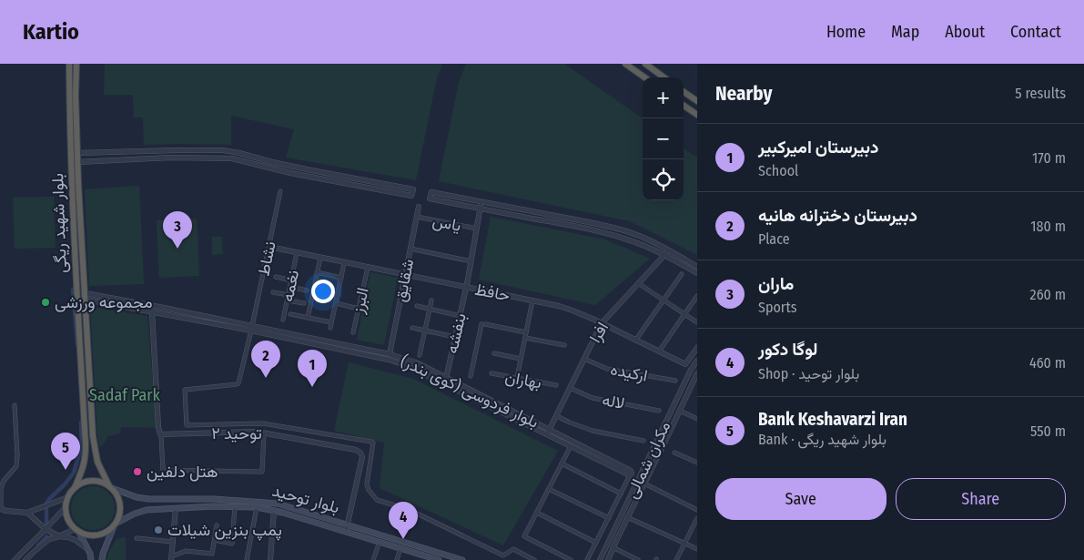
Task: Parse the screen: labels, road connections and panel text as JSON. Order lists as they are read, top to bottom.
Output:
{
  "streets": {
    "highway": ["بلوار شهید ریگی"],
    "main road": ["بلوار توحید"],
    "street": [
      "یاس",
      "نشاط",
      "شقایق",
      "نغمه",
      "حافظ",
      "البرز",
      "افرا",
      "بنفشه",
      "ارکیده",
      "بهاران",
      "بلوار فردوسی (کوی بندر)",
      "لاله",
      "توحید ۲",
      "مکران شمالی"
    ]
  },
  "crossings": [
    ["بلوار شهید ریگی", "بلوار فردوسی (کوی بندر)"],
    ["بلوار شهید ریگی", "بلوار توحید"],
    ["یاس", "شقایق"],
    ["یاس", "بنفشه"],
    ["نشاط", "حافظ"],
    ["نشاط", "بلوار فردوسی (کوی بندر)"],
    ["شقایق", "حافظ"],
    ["شقایق", "بلوار فردوسی (کوی بندر)"],
    ["نغمه", "حافظ"],
    ["حافظ", "البرز"],
    ["حافظ", "افرا"],
    ["حافظ", "بنفشه"],
    ["افرا", "ارکیده"],
    ["افرا", "بلوار فردوسی (کوی بندر)"],
    ["افرا", "لاله"],
    ["بنفشه", "بلوار فردوسی (کوی بندر)"],
    ["توحید ۲", "بلوار توحید"]
  ],
  "parks": ["Sadaf Park"],
  "places": ["مجموعه ورزشی", "هتل دلفین", "پمپ بنزین شیلات"],
  "page": {
    "header": "Kartio",
    "nav": [
      "Home",
      "Map",
      "About",
      "Contact"
    ],
    "heading": ["Nearby", "5 results"],
    "map_buttons": ["+", "−"],
    "list": [
      {
        "mark": "1",
        "name": "دبیرستان امیرکبیر",
        "note": "School",
        "value": "170 m"
      },
      {
        "mark": "2",
        "name": "دبیرستان دخترانه هانیه",
        "note": "Place",
        "value": "180 m"
      },
      {
        "mark": "3",
        "name": "ماران",
        "note": "Sports",
        "value": "260 m"
      },
      {
        "mark": "4",
        "name": "لوگا دکور",
        "note": "Shop · بلوار توحید",
        "value": "460 m"
      },
      {
        "mark": "5",
        "name": "Bank Keshavarzi Iran",
        "note": "Bank · بلوار شهید ریگی",
        "value": "550 m"
      }
    ],
    "pins": [
      "3",
      "2",
      "1",
      "5",
      "4"
    ],
    "buttons": ["Save", "Share"]
  }
}
